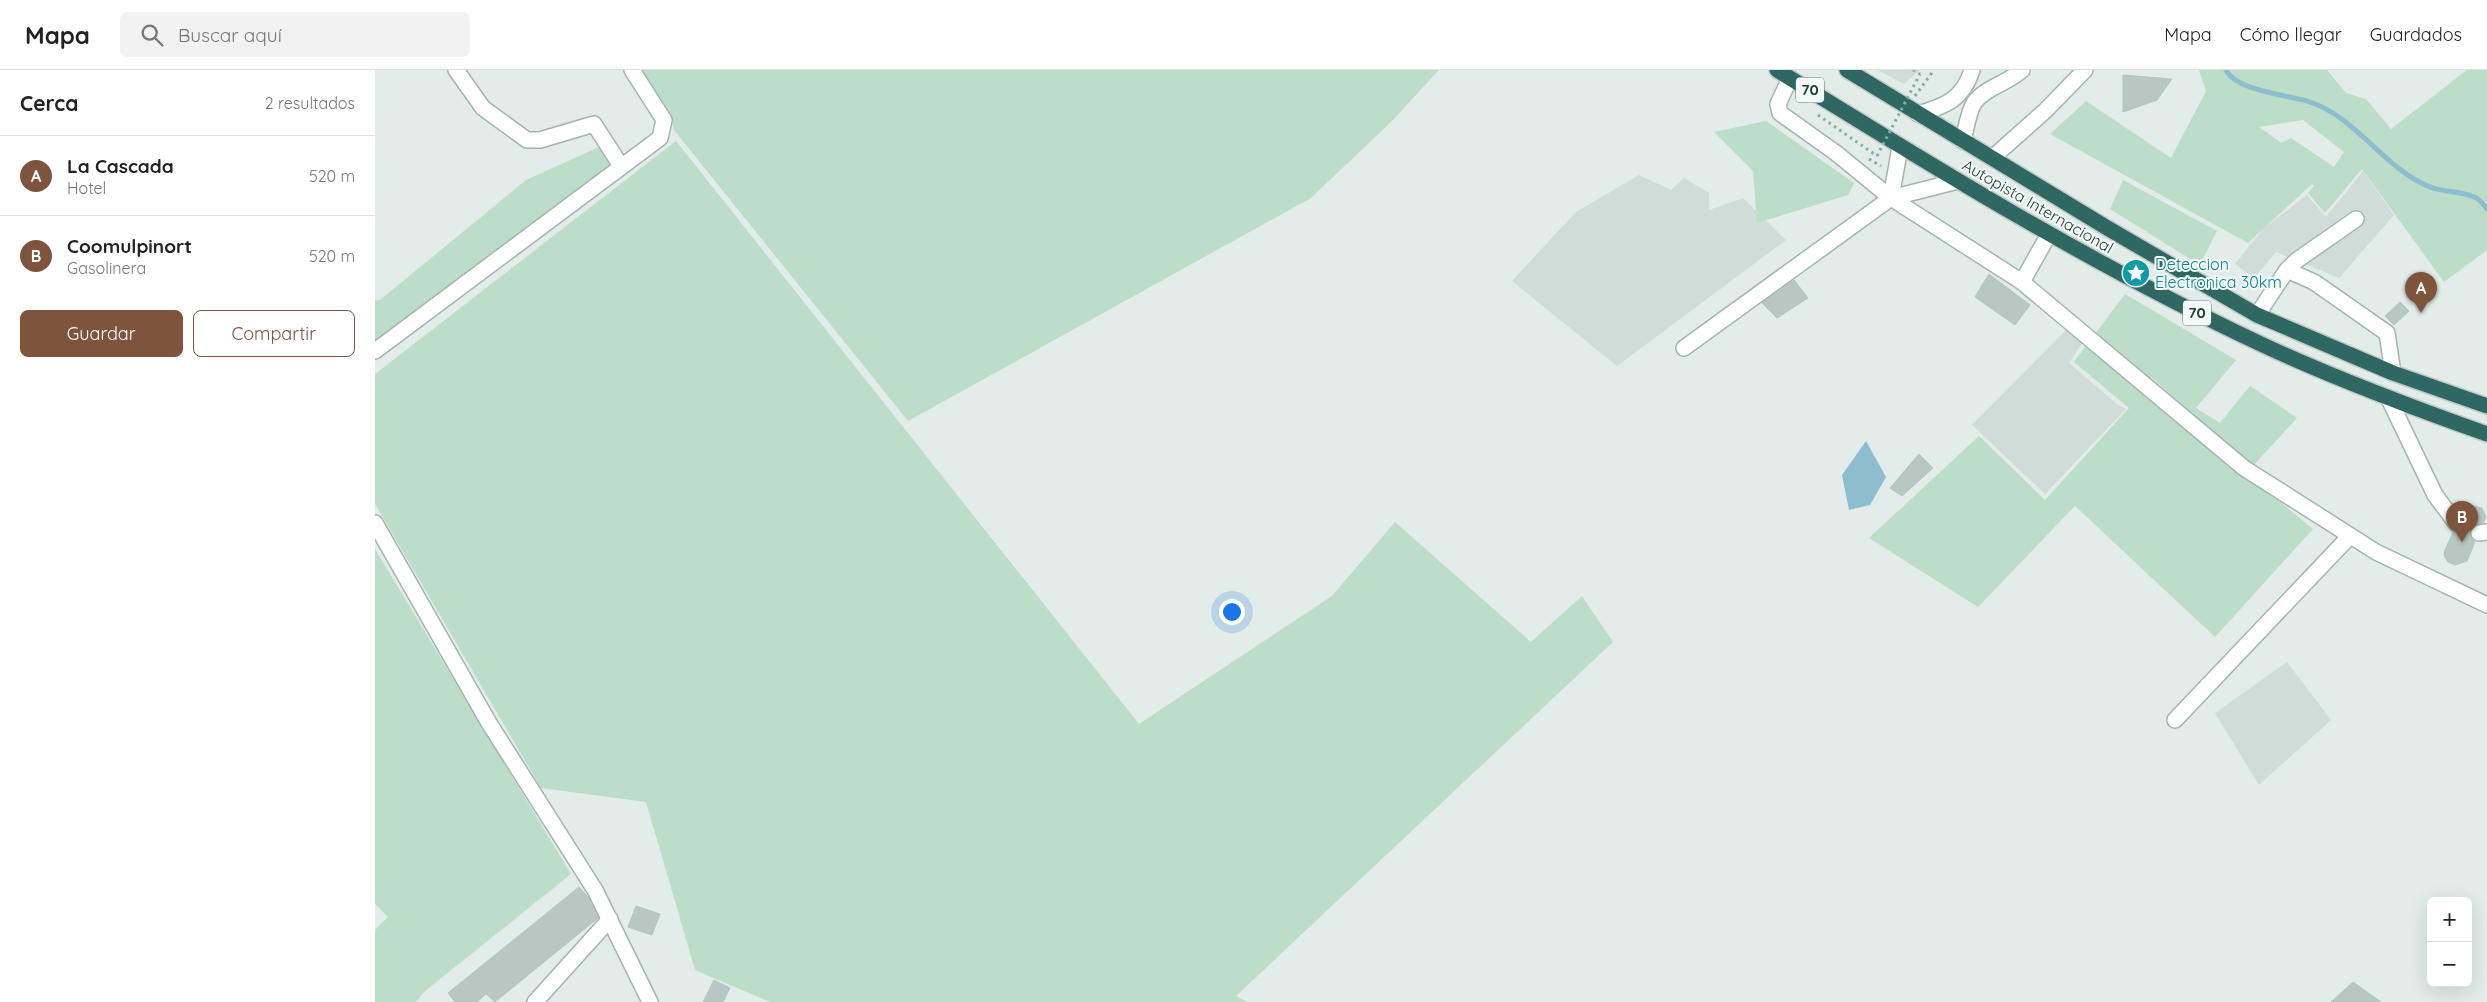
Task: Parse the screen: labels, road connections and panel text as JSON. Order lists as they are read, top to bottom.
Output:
{
  "streets": {
    "highway": ["70", "Autopista Internacional"]
  },
  "places": {
    "place": ["Deteccion Electronica 30km"]
  },
  "page": {
    "header": "Mapa",
    "search": "Buscar aquí",
    "nav": ["Mapa", "Cómo llegar", "Guardados"],
    "heading": ["Cerca", "2 resultados"],
    "list": [
      {
        "mark": "A",
        "name": "La Cascada",
        "note": "Hotel",
        "value": "520 m"
      },
      {
        "mark": "B",
        "name": "Coomulpinort",
        "note": "Gasolinera",
        "value": "520 m"
      }
    ],
    "pins": ["A", "B"],
    "buttons": ["Guardar", "Compartir"],
    "map_buttons": ["+", "−"]
  }
}
